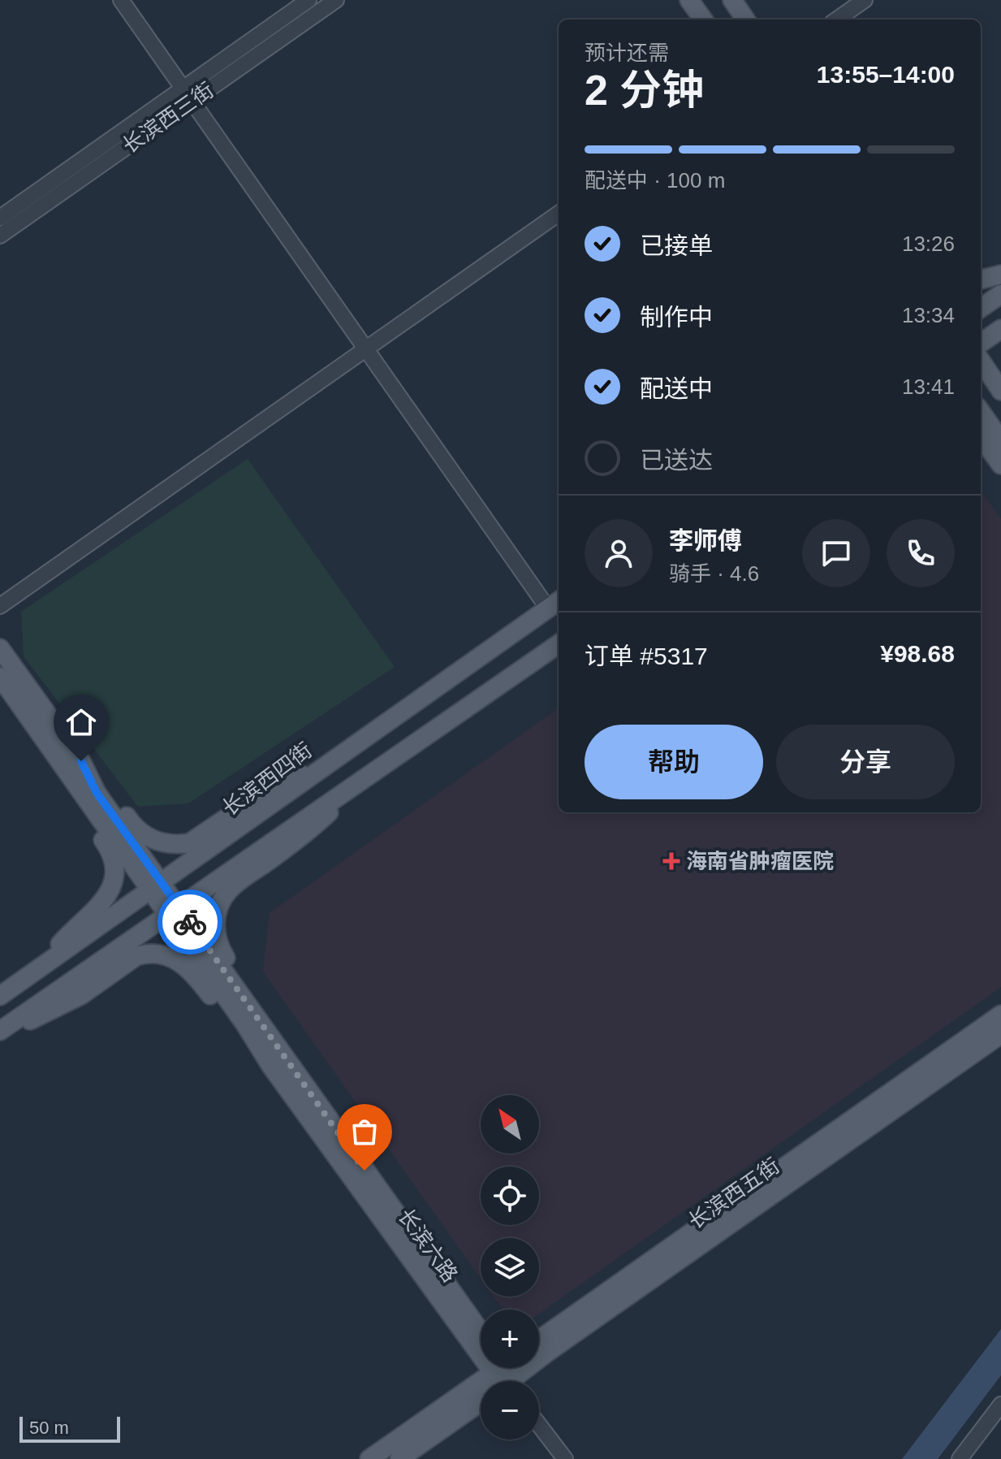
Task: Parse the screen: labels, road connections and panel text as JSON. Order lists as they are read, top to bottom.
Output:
{
  "streets": {
    "main road": ["长滨西四街", "长滨西五街", "长滨六路"],
    "street": ["长滨西三街"]
  },
  "crossings": [
    ["长滨西四街", "长滨六路"],
    ["长滨西五街", "长滨六路"]
  ],
  "places": {
    "health": ["海南省肿瘤医院"]
  },
  "scale_bar": "50 m",
  "north": "top left",
  "page": {
    "heading": ["2 分钟", "预计还需", "13:55–14:00"],
    "panel": [
      "李师傅",
      "骑手 · 4.6",
      "订单 #5317",
      "¥98.68"
    ],
    "bar": "配送中 · 100 m",
    "list": [
      ["已接单", "13:26"],
      ["制作中", "13:34"],
      ["配送中", "13:41"],
      "已送达"
    ],
    "buttons": ["帮助", "分享"],
    "map_buttons": ["+", "−"],
    "scale": "50 m"
  }
}
